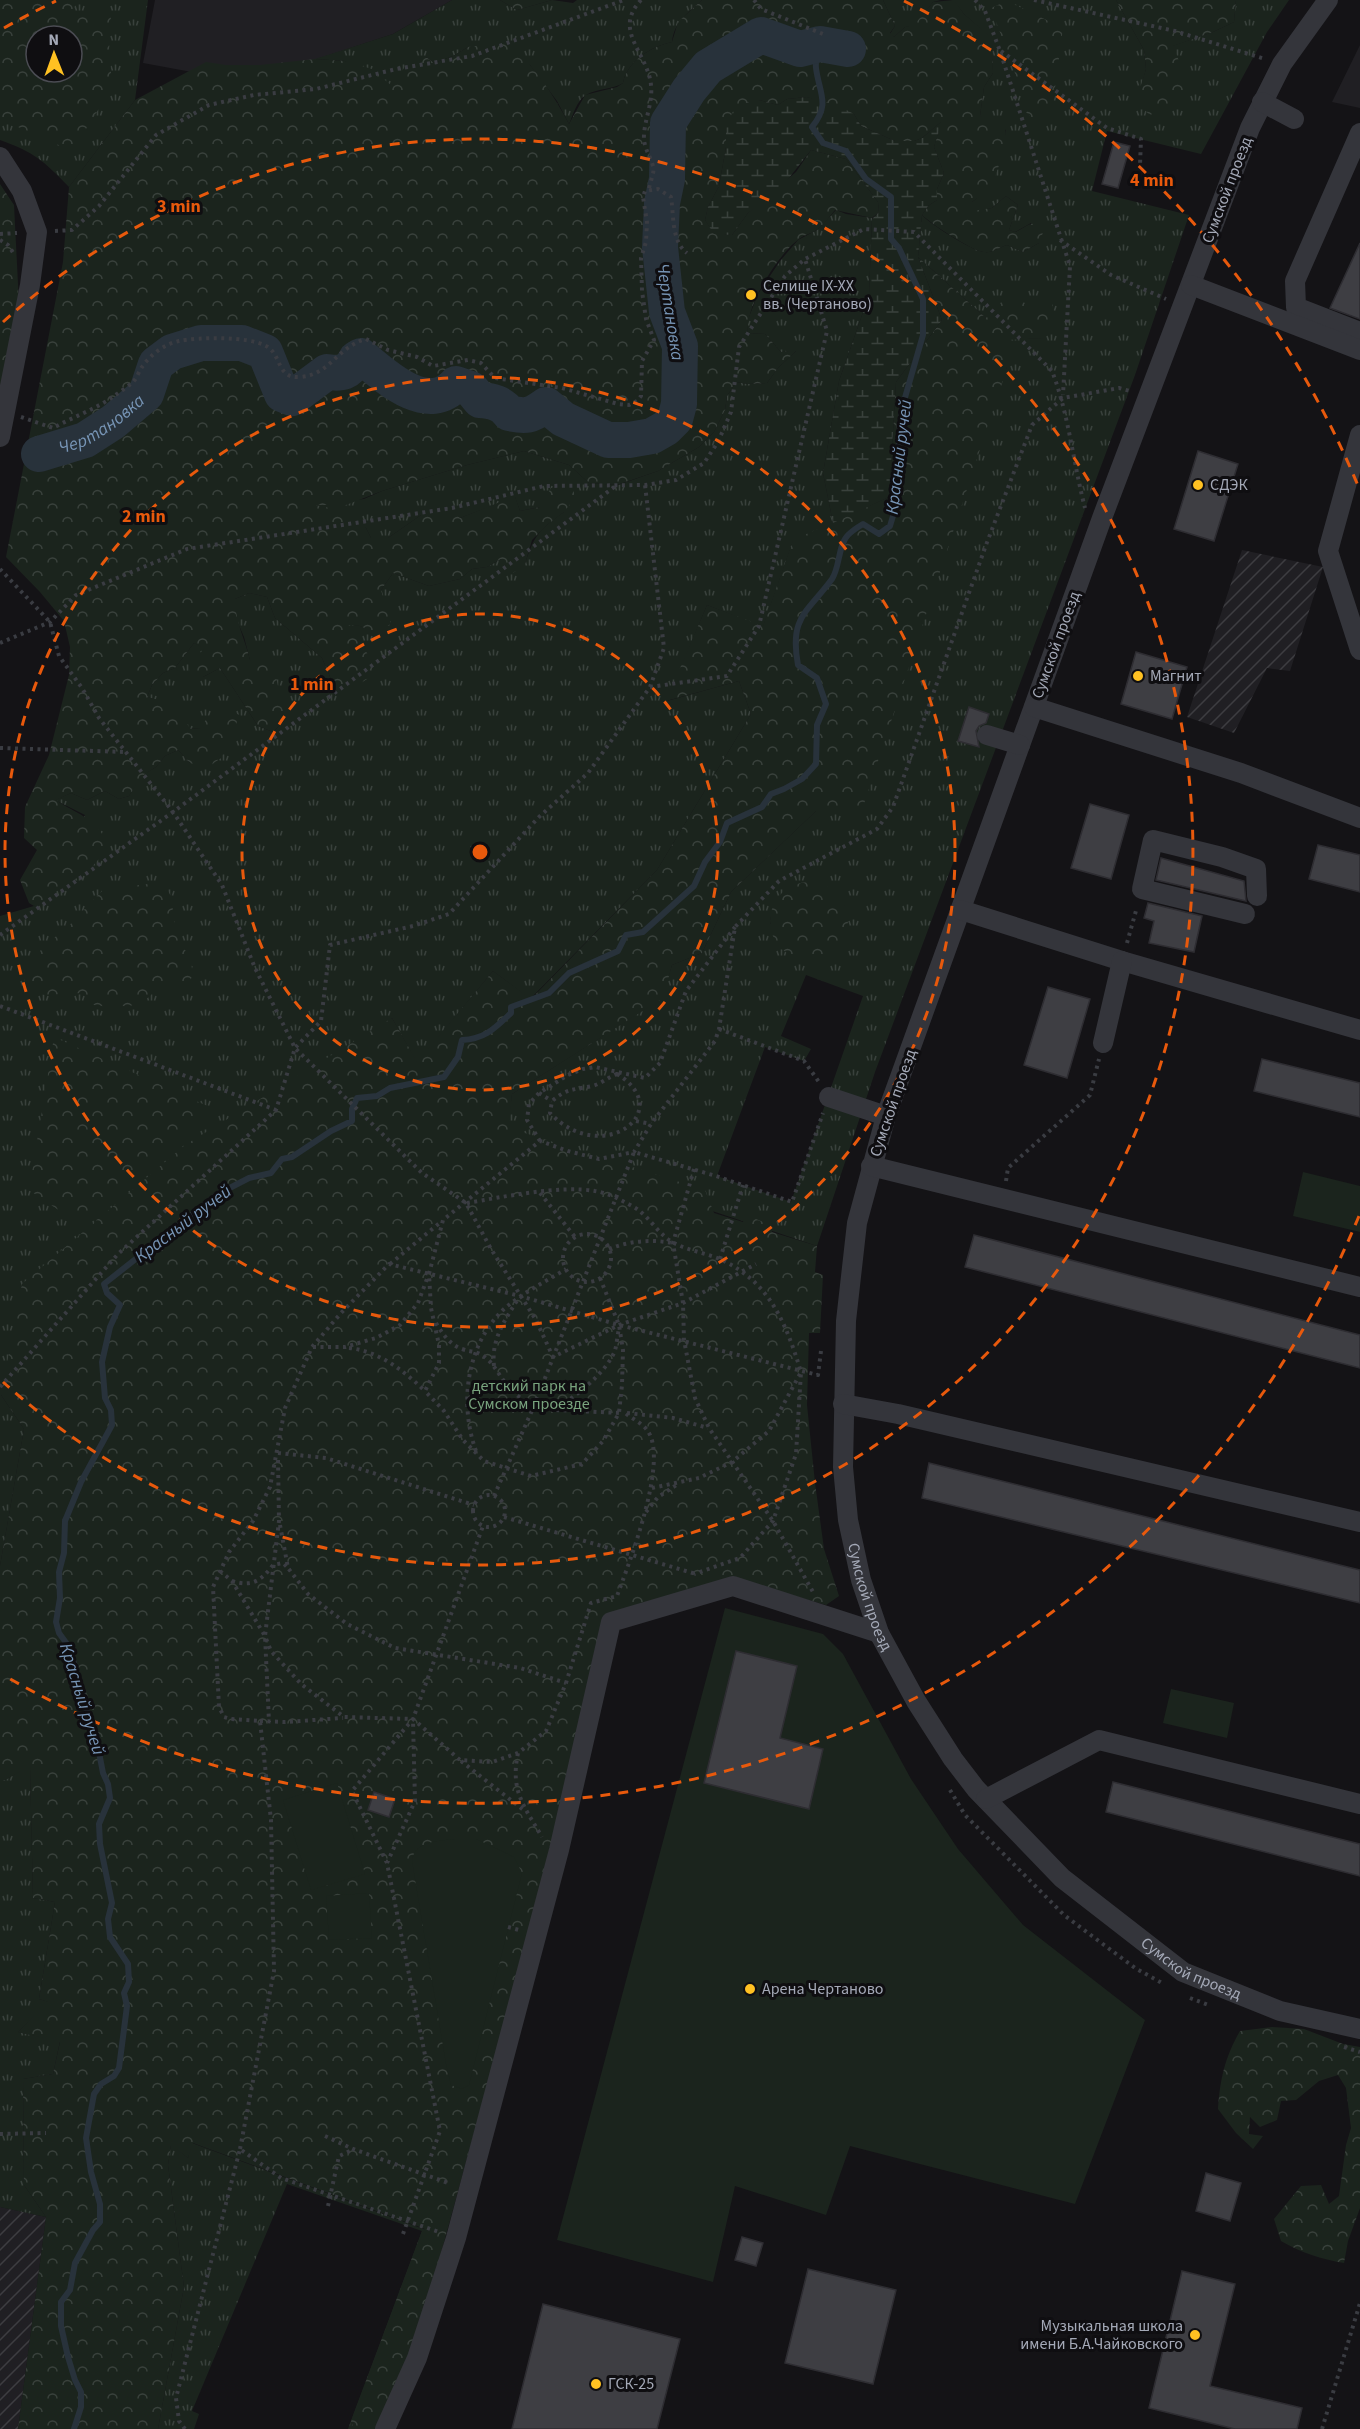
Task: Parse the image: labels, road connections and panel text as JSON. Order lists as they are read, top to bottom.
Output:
{
  "streets": {
    "street": ["Сумской проезд"]
  },
  "water": ["Чертановка", "Красный ручей"],
  "parks": ["детский парк на Сумском проезде"],
  "places": [
    "Селище IX-XX вв. (Чертаново)",
    "СДЭК",
    "Магнит",
    "Арена Чертаново",
    "Музыкальная школа имени Б.А.Чайковского",
    "ГСК-25"
  ],
  "north": "top",
  "rings": [
    "4 min",
    "3 min",
    "2 min",
    "1 min"
  ]
}
